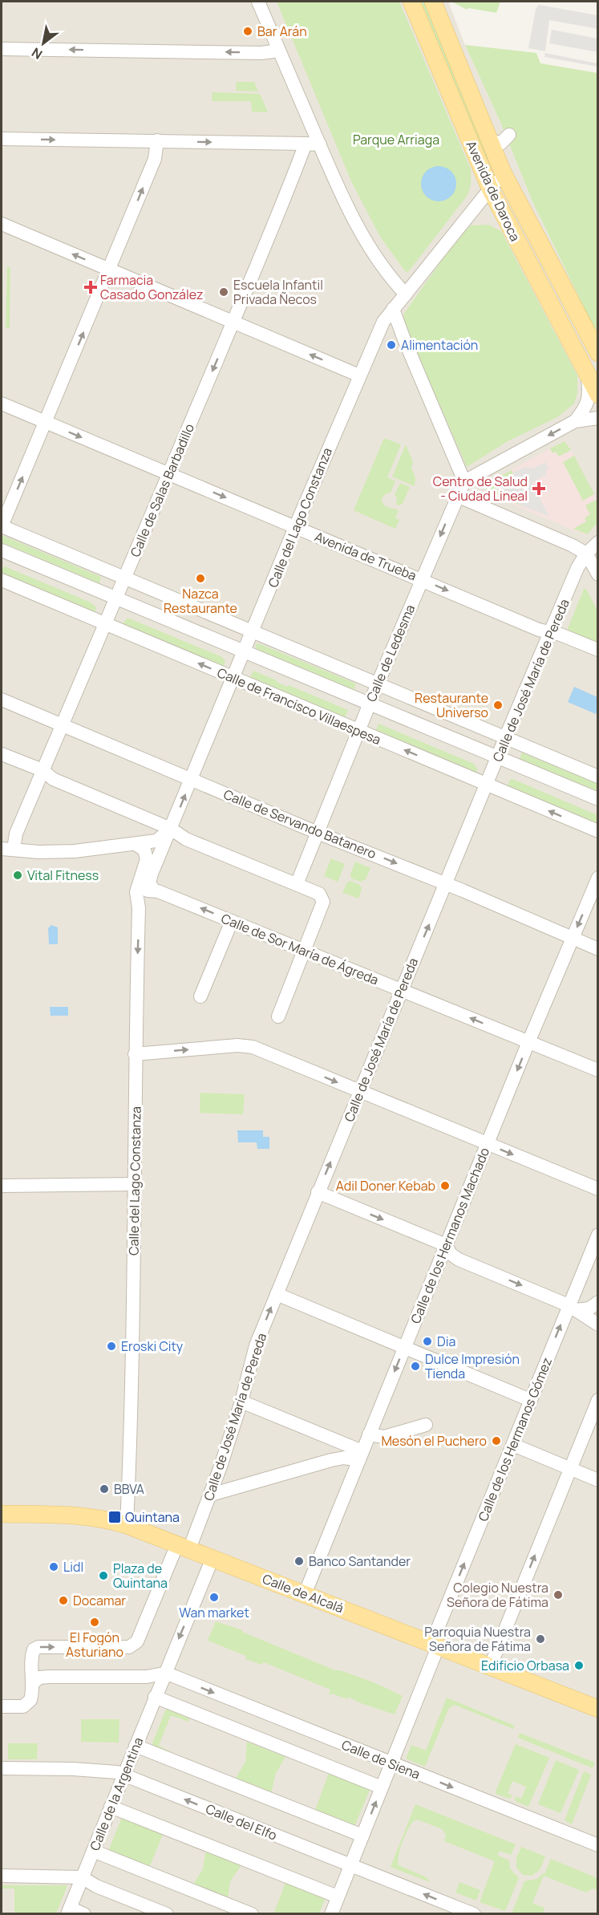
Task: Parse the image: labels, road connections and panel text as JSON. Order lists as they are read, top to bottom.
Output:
{
  "streets": {
    "main road": ["Avenida de Daroca", "Calle de Alcalá"],
    "street": [
      "Calle de Salas Barbadillo",
      "Calle del Lago Constanza",
      "Avenida de Trueba",
      "Calle de Ledesma",
      "Calle de José María de Pereda",
      "Calle de Francisco Villaespesa",
      "Calle de Servando Batanero",
      "Calle de Sor María de Ágreda",
      "Calle de los Hermanos Machado",
      "Calle de los Hermanos Gómez",
      "Calle de Siena",
      "Calle de la Argentina",
      "Calle del Elfo"
    ]
  },
  "crossings": [
    ["Avenida de Daroca", "Calle del Lago Constanza"],
    ["Calle de Salas Barbadillo", "Avenida de Trueba"],
    ["Calle de Salas Barbadillo", "Calle de Francisco Villaespesa"],
    ["Calle de Salas Barbadillo", "Calle de Servando Batanero"],
    ["Calle del Lago Constanza", "Avenida de Trueba"],
    ["Calle del Lago Constanza", "Calle de Francisco Villaespesa"],
    ["Calle del Lago Constanza", "Calle de Servando Batanero"],
    ["Calle del Lago Constanza", "Calle de Sor María de Ágreda"],
    ["Calle del Lago Constanza", "Calle de Alcalá"],
    ["Avenida de Trueba", "Calle de Ledesma"],
    ["Avenida de Trueba", "Calle de José María de Pereda"],
    ["Calle de Ledesma", "Calle de Francisco Villaespesa"],
    ["Calle de Ledesma", "Calle de Servando Batanero"],
    ["Calle de José María de Pereda", "Calle de Francisco Villaespesa"],
    ["Calle de José María de Pereda", "Calle de Servando Batanero"],
    ["Calle de José María de Pereda", "Calle de Sor María de Ágreda"],
    ["Calle de José María de Pereda", "Calle de Alcalá"],
    ["Calle de Servando Batanero", "Calle de los Hermanos Machado"],
    ["Calle de Sor María de Ágreda", "Calle de los Hermanos Machado"],
    ["Calle de los Hermanos Machado", "Calle de Alcalá"],
    ["Calle de los Hermanos Gómez", "Calle de Alcalá"],
    ["Calle de los Hermanos Gómez", "Calle de Siena"],
    ["Calle de los Hermanos Gómez", "Calle del Elfo"],
    ["Calle de Alcalá", "Calle de la Argentina"],
    ["Calle de Siena", "Calle de la Argentina"],
    ["Calle de la Argentina", "Calle del Elfo"]
  ],
  "parks": ["Parque Arriaga"],
  "places": {
    "other": [
      "Bar Arán",
      "Escuela Infantil Privada Ñecos",
      "Alimentación",
      "Nazca Restaurante",
      "Restaurante Universo",
      "Vital Fitness",
      "Adil Doner Kebab",
      "Dia",
      "Eroski City",
      "Dulce Impresión Tienda",
      "Mesón el Puchero",
      "BBVA",
      "Banco Santander",
      "Lidl",
      "Plaza de Quintana",
      "Colegio Nuestra Señora de Fátima",
      "Wan market",
      "Docamar",
      "El Fogón Asturiano",
      "Parroquia Nuestra Señora de Fátima",
      "Edificio Orbasa"
    ],
    "health": ["Farmacia Casado González", "Centro de Salud - Ciudad Lineal"],
    "transit": ["Quintana"]
  },
  "north": "bottom left"
}
